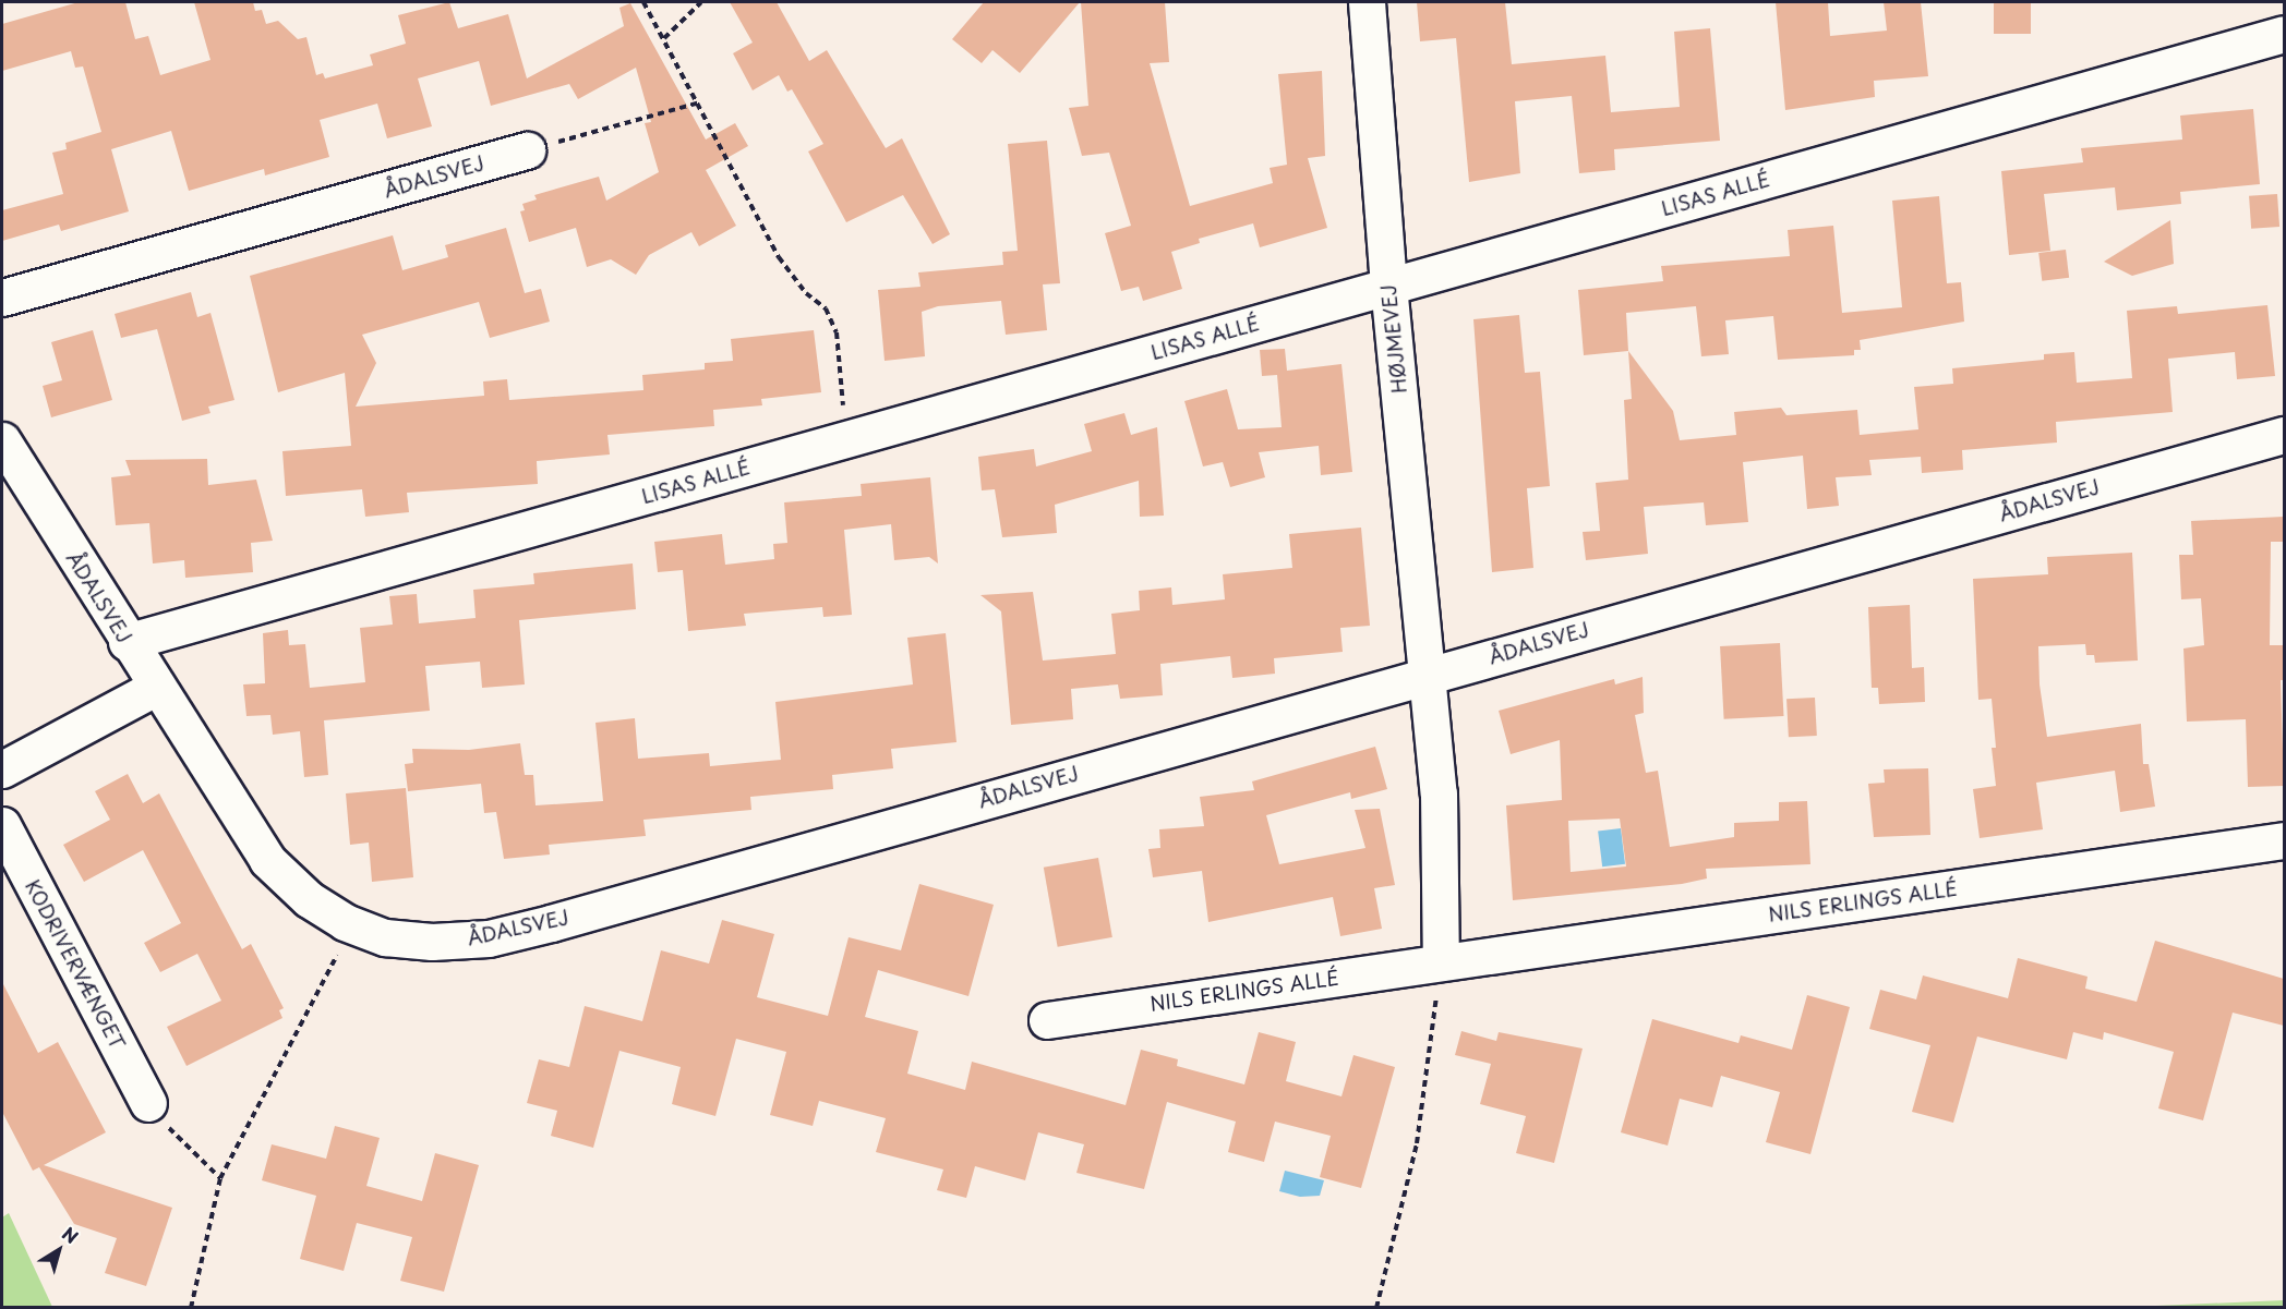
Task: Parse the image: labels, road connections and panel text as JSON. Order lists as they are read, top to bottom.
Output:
{
  "streets": {
    "street": [
      "ÅDALSVEJ",
      "LISAS ALLÉ",
      "HØJMEVEJ",
      "NILS ERLINGS ALLÉ",
      "KODRIVERVÆNGET"
    ]
  },
  "crossings": [
    ["ÅDALSVEJ", "LISAS ALLÉ"],
    ["ÅDALSVEJ", "HØJMEVEJ"],
    ["LISAS ALLÉ", "HØJMEVEJ"]
  ],
  "north": "top right"
}
